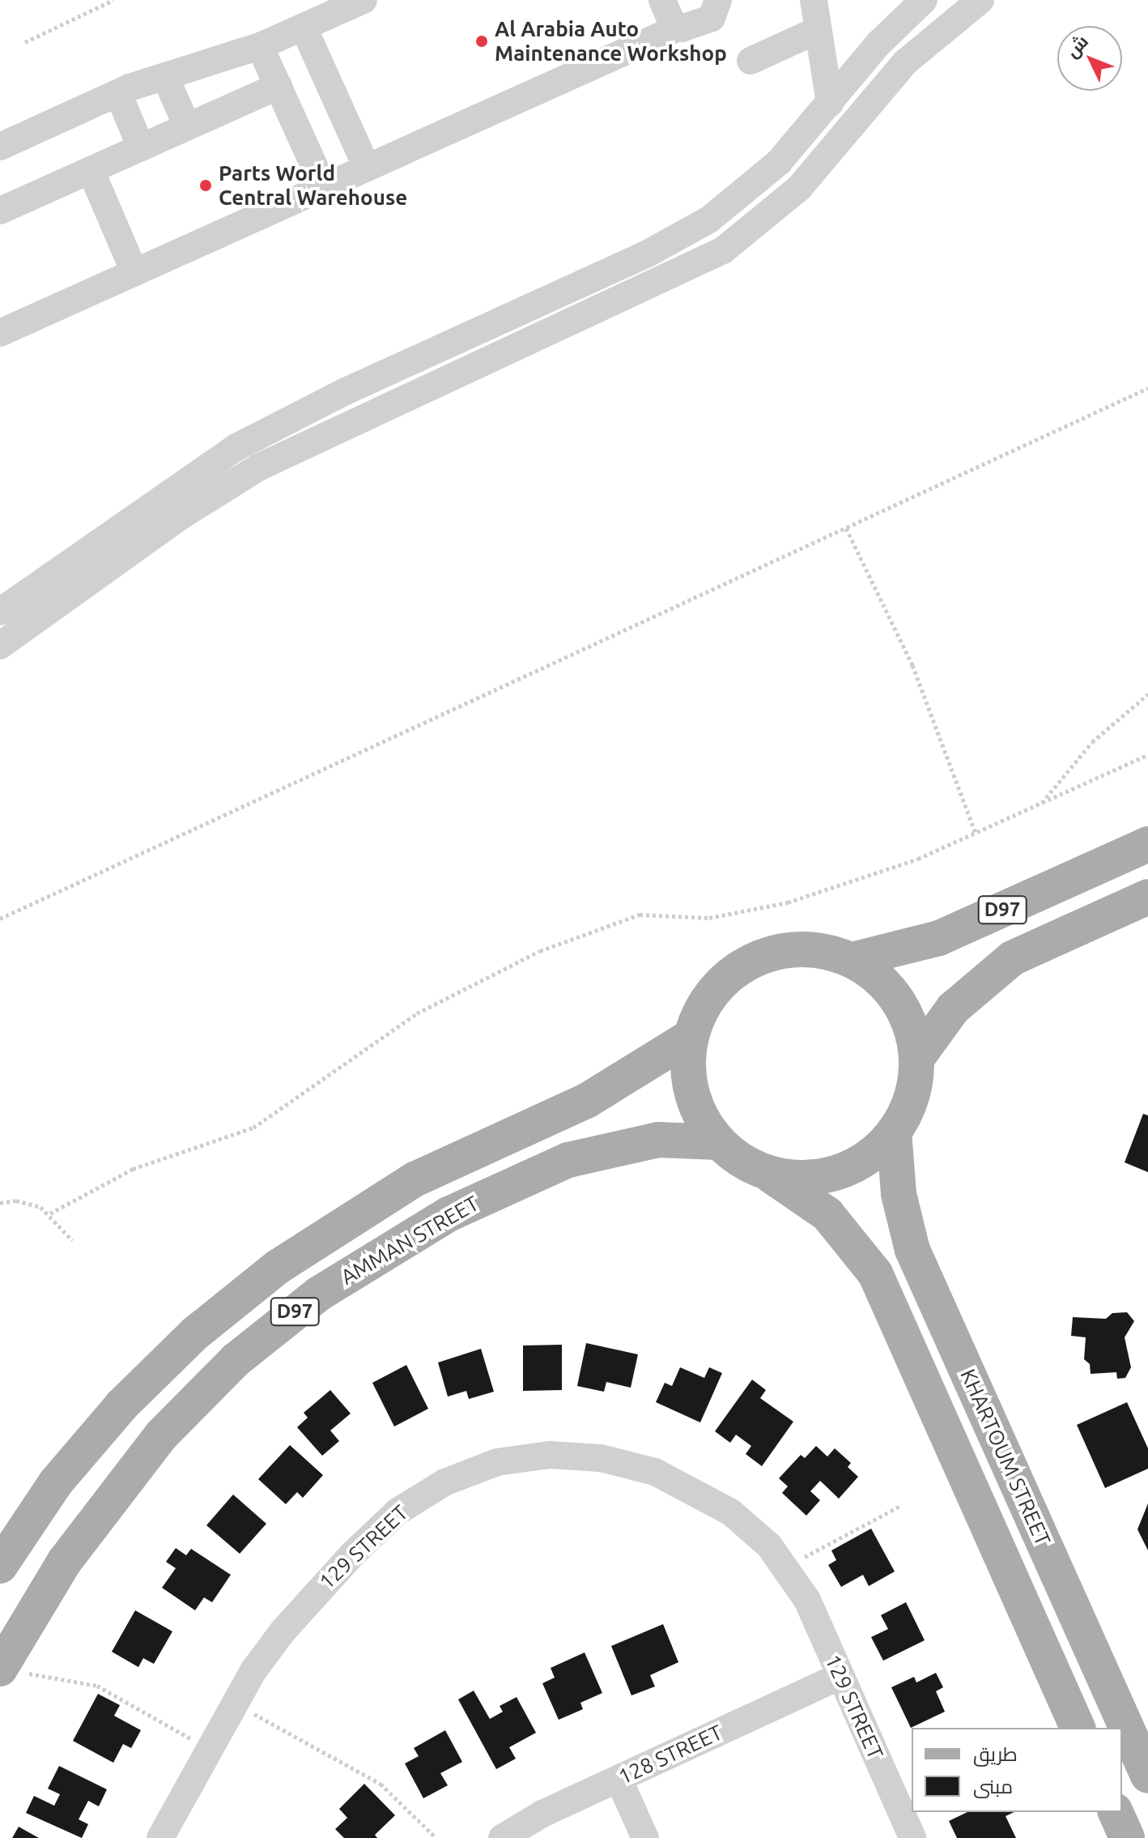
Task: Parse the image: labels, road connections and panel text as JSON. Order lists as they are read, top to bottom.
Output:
{
  "streets": {
    "main road": ["D97", "AMMAN STREET", "KHARTOUM STREET"],
    "street": ["129 STREET", "128 STREET"]
  },
  "crossings": [
    ["D97", "AMMAN STREET"],
    ["D97", "KHARTOUM STREET"],
    ["AMMAN STREET", "KHARTOUM STREET"],
    ["129 STREET", "128 STREET"]
  ],
  "places": ["Al Arabia Auto Maintenance Workshop", "Parts World Central Warehouse"],
  "legend": ["طريق", "مبنى"],
  "north": "top left"
}
